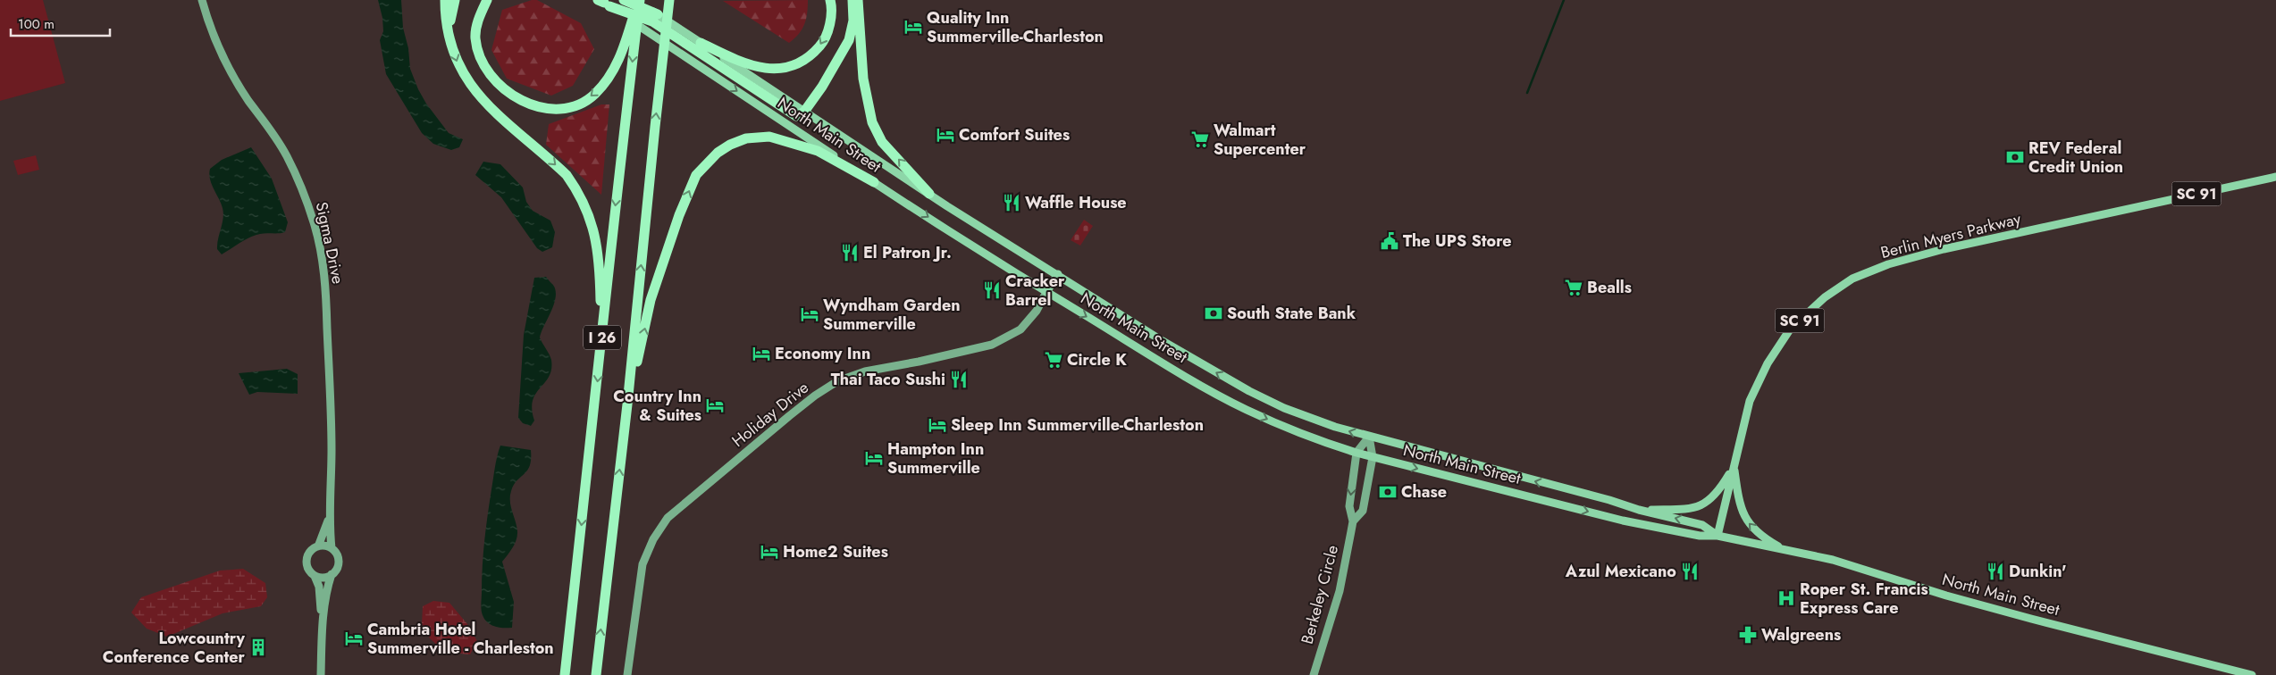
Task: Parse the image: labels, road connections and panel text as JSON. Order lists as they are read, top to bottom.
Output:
{
  "streets": {
    "highway": ["I 26"],
    "main road": ["North Main Street", "SC 91", "Berlin Myers Parkway"],
    "street": ["Sigma Drive", "Holiday Drive", "Berkeley Circle"]
  },
  "crossings": [
    ["North Main Street", "Berlin Myers Parkway"],
    ["North Main Street", "Holiday Drive"],
    ["North Main Street", "Berkeley Circle"]
  ],
  "places": {
    "hotel": [
      "Quality Inn Summerville-Charleston",
      "Comfort Suites",
      "Wyndham Garden Summerville",
      "Economy Inn",
      "Country Inn & Suites",
      "Sleep Inn Summerville-Charleston",
      "Hampton Inn Summerville",
      "Home2 Suites",
      "Cambria Hotel Summerville - Charleston"
    ],
    "supermarket": ["Walmart Supercenter", "Bealls", "Circle K"],
    "bank": ["REV Federal Credit Union", "South State Bank", "Chase"],
    "restaurant": [
      "Waffle House",
      "El Patron Jr.",
      "Cracker Barrel",
      "Thai Taco Sushi",
      "Azul Mexicano",
      "Dunkin'"
    ],
    "public building": ["The UPS Store"],
    "hospital": ["Roper St. Francis Express Care"],
    "pharmacy": ["Walgreens"],
    "building": ["Lowcountry Conference Center"]
  },
  "scale_bar": "100 m"
}
